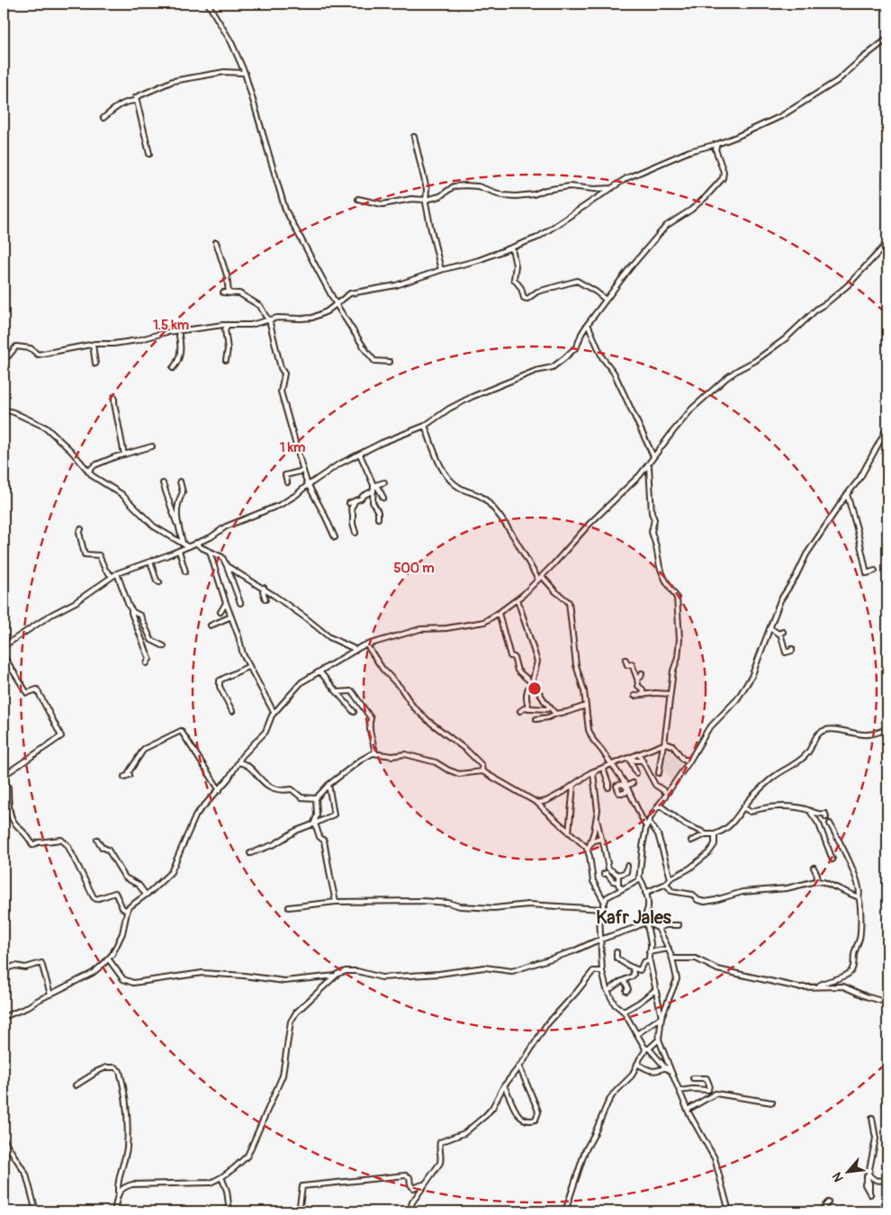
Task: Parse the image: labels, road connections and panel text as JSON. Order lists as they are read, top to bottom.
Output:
{
  "districts": ["Kafr Jales"],
  "north": "bottom left",
  "rings": ["1.5 km", "1 km", "500 m"]
}
